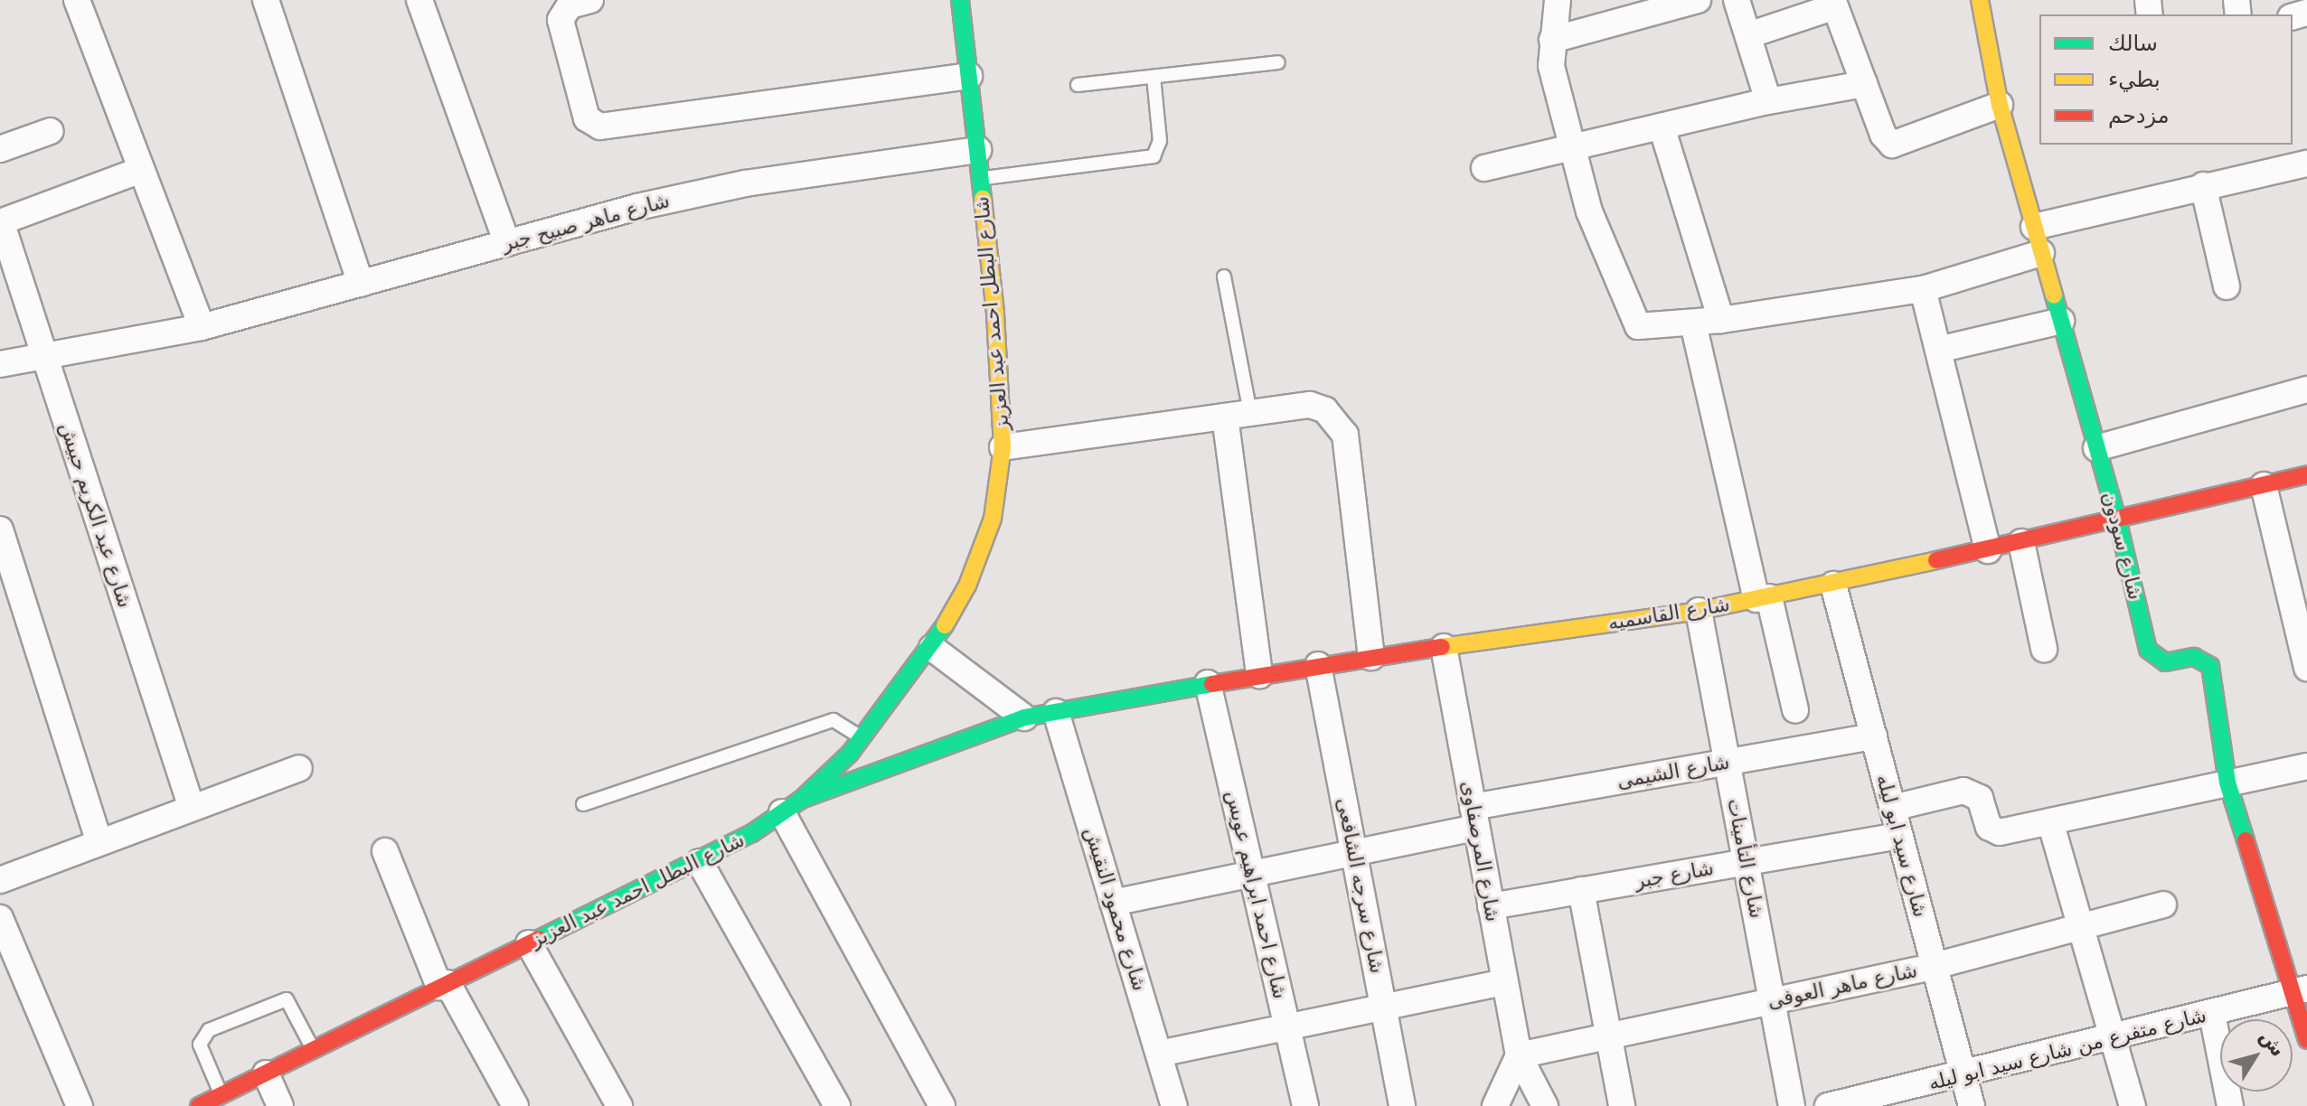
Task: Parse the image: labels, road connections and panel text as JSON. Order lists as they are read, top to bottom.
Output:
{
  "streets": {
    "street": [
      "شارع ماهر صبيح جبر",
      "شارع البطل احمد عبد العزيز",
      "شارع عبد الكريم حبيش",
      "شارع سودون",
      "شارع القاسميه",
      "شارع الشيمى",
      "شارع سيد ابو ليله",
      "شارع المرصفاوى",
      "شارع التأمينات",
      "شارع جبر",
      "شارع سرجه الشافعى",
      "شارع احمد ابراهيم عويس",
      "شارع محمود النقيش",
      "شارع ماهر العوفى",
      "شارع متفرع من شارع سيد ابو ليله"
    ]
  },
  "crossings": [
    ["شارع ماهر صبيح جبر", "شارع البطل احمد عبد العزيز"],
    ["شارع ماهر صبيح جبر", "شارع عبد الكريم حبيش"],
    ["شارع البطل احمد عبد العزيز", "شارع القاسميه"],
    ["شارع سودون", "شارع القاسميه"],
    ["شارع سودون", "شارع متفرع من شارع سيد ابو ليله"],
    ["شارع القاسميه", "شارع سيد ابو ليله"],
    ["شارع القاسميه", "شارع المرصفاوى"],
    ["شارع القاسميه", "شارع التأمينات"],
    ["شارع القاسميه", "شارع سرجه الشافعى"],
    ["شارع القاسميه", "شارع احمد ابراهيم عويس"],
    ["شارع القاسميه", "شارع محمود النقيش"],
    ["شارع الشيمى", "شارع سيد ابو ليله"],
    ["شارع الشيمى", "شارع المرصفاوى"],
    ["شارع الشيمى", "شارع التأمينات"],
    ["شارع الشيمى", "شارع سرجه الشافعى"],
    ["شارع الشيمى", "شارع احمد ابراهيم عويس"],
    ["شارع الشيمى", "شارع محمود النقيش"],
    ["شارع سيد ابو ليله", "شارع جبر"],
    ["شارع سيد ابو ليله", "شارع ماهر العوفى"],
    ["شارع سيد ابو ليله", "شارع متفرع من شارع سيد ابو ليله"],
    ["شارع المرصفاوى", "شارع جبر"],
    ["شارع المرصفاوى", "شارع ماهر العوفى"],
    ["شارع التأمينات", "شارع جبر"],
    ["شارع التأمينات", "شارع ماهر العوفى"]
  ],
  "legend": ["سالك", "بطيء", "مزدحم"],
  "north": "top right"
}
